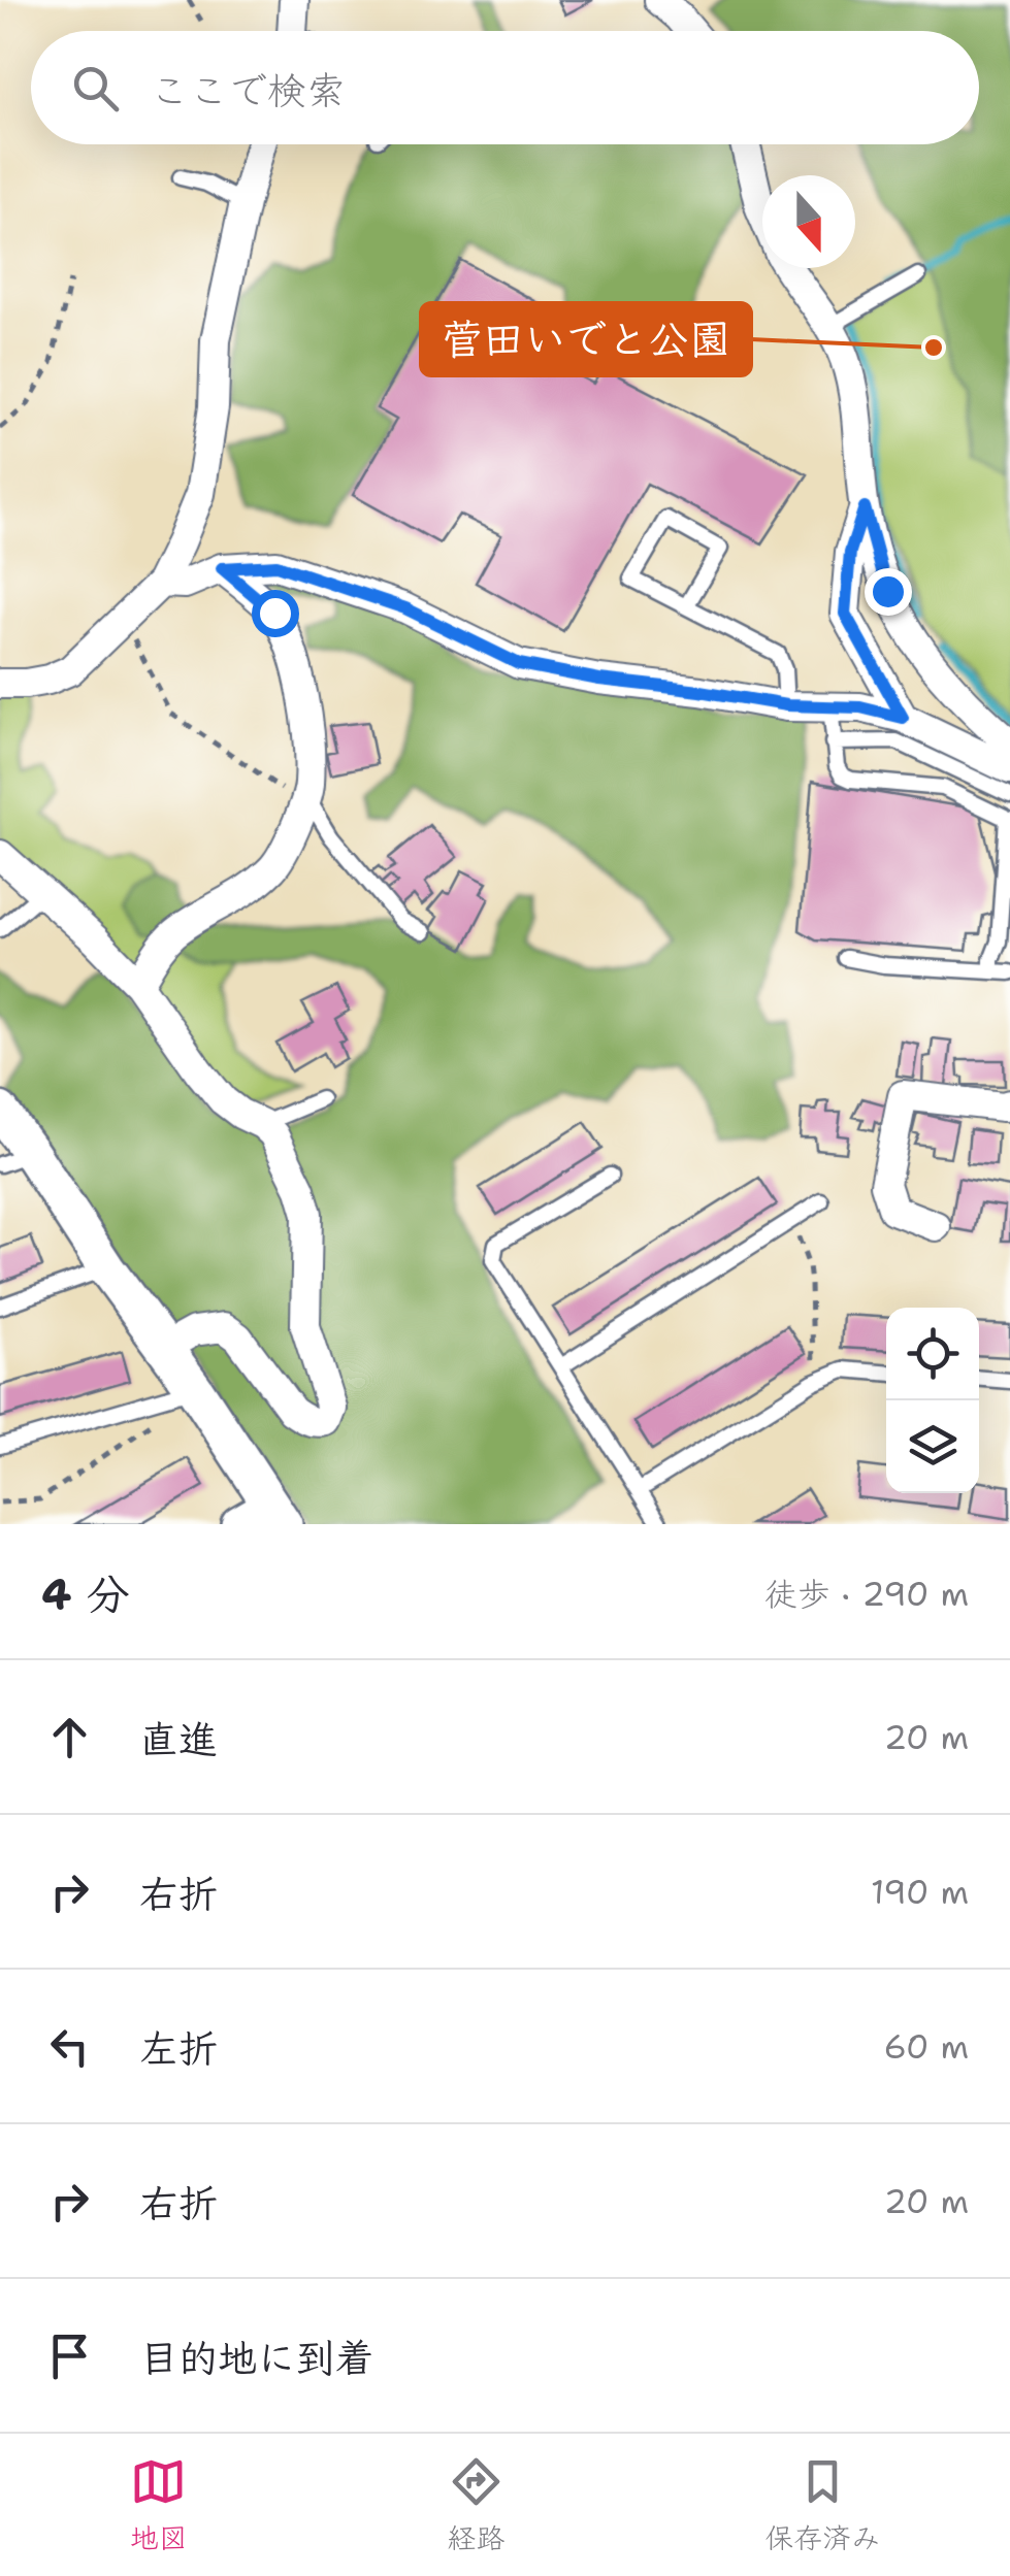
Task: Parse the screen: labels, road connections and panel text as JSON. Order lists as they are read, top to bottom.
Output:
{
  "places": ["菅田いでと公園"],
  "north": "bottom",
  "page": {
    "search": "ここで検索",
    "heading": ["4 分", "徒歩 · 290 m"],
    "list": [
      ["直進", "20 m"],
      ["右折", "190 m"],
      ["左折", "60 m"],
      ["右折", "20 m"],
      "目的地に到着"
    ],
    "nav": ["地図", "経路", "保存済み"]
  }
}
